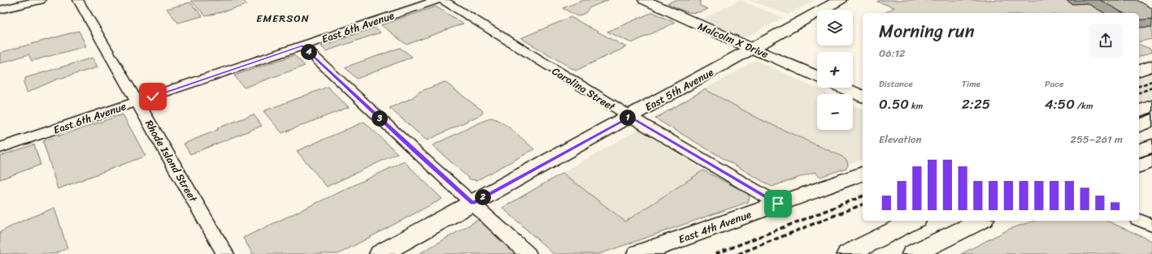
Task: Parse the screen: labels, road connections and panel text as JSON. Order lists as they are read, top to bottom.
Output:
{
  "streets": {
    "main road": ["Malcolm X Drive", "East 5th Avenue", "East 4th Avenue"],
    "street": ["East 6th Avenue", "Carolina Street", "Rhode Island Street"]
  },
  "crossings": [
    ["East 6th Avenue", "Rhode Island Street"],
    ["Malcolm X Drive", "East 5th Avenue"],
    ["Carolina Street", "East 5th Avenue"],
    ["Carolina Street", "East 4th Avenue"]
  ],
  "districts": ["EMERSON"],
  "page": {
    "map_buttons": ["+", "−"],
    "heading": ["Morning run", "06:12"],
    "pins": [
      "4",
      "1",
      "3",
      "2"
    ],
    "stats": [
      ["Distance", "0.50 km"],
      ["Time", "2:25"],
      ["Pace", "4:50 /km"]
    ],
    "chart": ["Elevation", "255–261 m"]
  }
}
